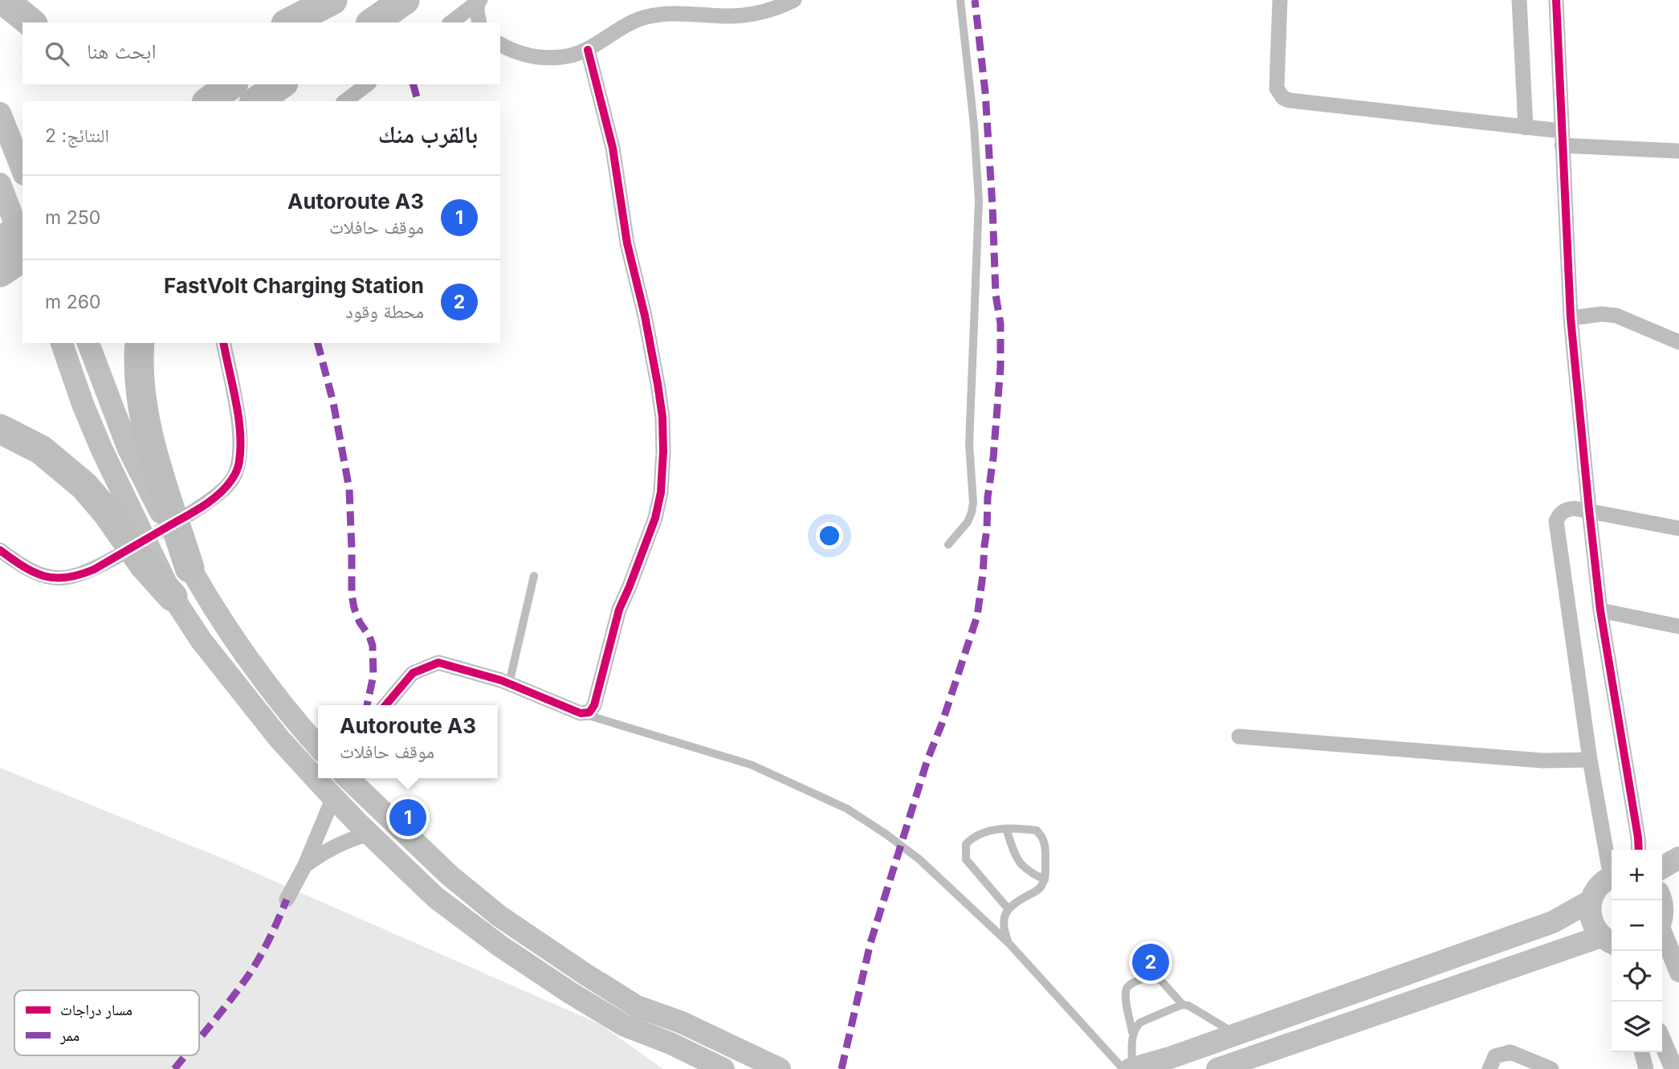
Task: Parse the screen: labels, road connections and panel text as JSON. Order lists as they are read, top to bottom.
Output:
{
  "legend": ["مسار دراجات", "ممر"],
  "page": {
    "search": "ابحث هنا",
    "heading": ["بالقرب منك", "النتائج: 2"],
    "list": [
      {
        "mark": "1",
        "name": "Autoroute A3",
        "note": "موقف حافلات",
        "value": "250 m"
      },
      {
        "mark": "2",
        "name": "FastVolt Charging Station",
        "note": "محطة وقود",
        "value": "260 m"
      }
    ],
    "popup": ["Autoroute A3", "موقف حافلات"],
    "pins": ["1", "2"],
    "map_buttons": ["+", "−"]
  }
}
